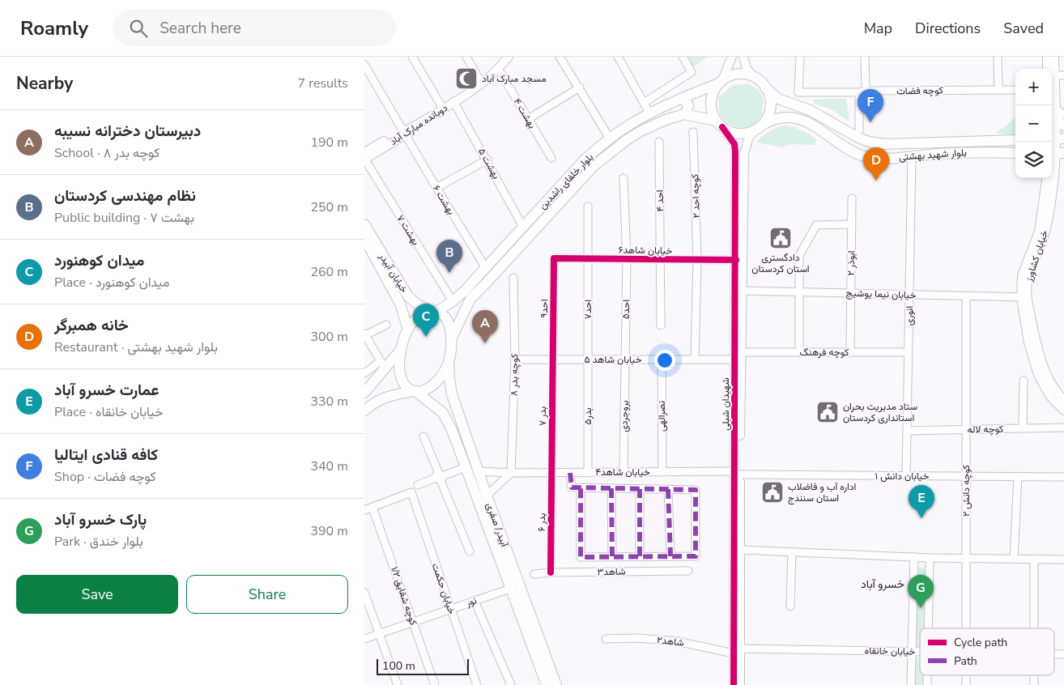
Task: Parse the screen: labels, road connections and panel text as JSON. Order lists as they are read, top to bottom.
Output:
{
  "streets": {
    "main road": [
      "بلوار شهید بهشتی",
      "بلوار خلفای راشدین",
      "خیابان آبیدر",
      "آبیدر/ صفری"
    ],
    "street": [
      "کوچه فضات",
      "بهشت ۴",
      "دوبانده مبارک آباد",
      "بهشت ۵",
      "کوچه احد ۲",
      "بهشت ۶",
      "احد ۴",
      "بهشت ۷",
      "خیابان شاهد۶",
      "خیابان کشاورز",
      "ابوذر ۲",
      "خیابان نیما یوشیج",
      "احد۹",
      "احد۷",
      "احد۵",
      "انوری",
      "کوچه فرهنگ",
      "خیابان شاهد ۵",
      "کوچه بدر ۸",
      "شهیدان شبلی",
      "بدر ۷",
      "بدر۵",
      "بروجردی",
      "نصرالهی",
      "کوچه لاله",
      "خیابان شاهد۴",
      "خیابان دانش ۱",
      "کوچه دانش ۲",
      "بدر ۶",
      "شاهد۳",
      "خیابان حکمت",
      "کوچه شقایق ۱/۲",
      "نور",
      "شاهد۲",
      "خیابان خانقاه"
    ]
  },
  "crossings": [
    ["بهشت ۴", "دوبانده مبارک آباد"],
    ["دوبانده مبارک آباد", "بهشت ۵"],
    ["دوبانده مبارک آباد", "بهشت ۶"],
    ["دوبانده مبارک آباد", "بهشت ۷"],
    ["بلوار شهید بهشتی", "بلوار خلفای راشدین"],
    ["بلوار شهید بهشتی", "انوری"],
    ["بلوار شهید بهشتی", "شهیدان شبلی"],
    ["بهشت ۵", "بلوار خلفای راشدین"],
    ["بلوار خلفای راشدین", "بهشت ۶"],
    ["بلوار خلفای راشدین", "بهشت ۷"],
    ["بلوار خلفای راشدین", "خیابان آبیدر"],
    ["بلوار خلفای راشدین", "شهیدان شبلی"],
    ["بلوار خلفای راشدین", "آبیدر/ صفری"],
    ["کوچه احد ۲", "خیابان شاهد۶"],
    ["کوچه احد ۲", "خیابان شاهد ۵"],
    ["احد ۴", "خیابان شاهد۶"],
    ["خیابان شاهد۶", "احد۹"],
    ["خیابان شاهد۶", "احد۷"],
    ["خیابان شاهد۶", "احد۵"],
    ["خیابان شاهد۶", "شهیدان شبلی"],
    ["خیابان کشاورز", "خیابان نیما یوشیج"],
    ["ابوذر ۲", "خیابان نیما یوشیج"],
    ["ابوذر ۲", "کوچه فرهنگ"],
    ["خیابان آبیدر", "آبیدر/ صفری"],
    ["خیابان نیما یوشیج", "انوری"],
    ["خیابان نیما یوشیج", "شهیدان شبلی"],
    ["خیابان نیما یوشیج", "کوچه دانش ۲"],
    ["احد۹", "خیابان شاهد ۵"],
    ["احد۹", "بدر ۷"],
    ["احد۷", "خیابان شاهد ۵"],
    ["احد۷", "بدر۵"],
    ["احد۵", "خیابان شاهد ۵"],
    ["احد۵", "بروجردی"],
    ["انوری", "کوچه فرهنگ"],
    ["انوری", "کوچه لاله"],
    ["انوری", "خیابان دانش ۱"],
    ["کوچه فرهنگ", "شهیدان شبلی"],
    ["خیابان شاهد ۵", "کوچه بدر ۸"],
    ["خیابان شاهد ۵", "شهیدان شبلی"],
    ["خیابان شاهد ۵", "بدر ۷"],
    ["خیابان شاهد ۵", "بدر۵"],
    ["خیابان شاهد ۵", "بروجردی"],
    ["خیابان شاهد ۵", "نصرالهی"],
    ["کوچه بدر ۸", "خیابان شاهد۴"],
    ["شهیدان شبلی", "خیابان شاهد۴"],
    ["شهیدان شبلی", "خیابان دانش ۱"],
    ["شهیدان شبلی", "شاهد۲"],
    ["شهیدان شبلی", "خیابان خانقاه"],
    ["بدر ۷", "خیابان شاهد۴"],
    ["بدر ۷", "بدر ۶"],
    ["بدر۵", "خیابان شاهد۴"],
    ["بروجردی", "خیابان شاهد۴"],
    ["نصرالهی", "خیابان شاهد۴"],
    ["کوچه لاله", "کوچه دانش ۲"],
    ["خیابان شاهد۴", "خیابان دانش ۱"],
    ["خیابان شاهد۴", "بدر ۶"],
    ["خیابان شاهد۴", "آبیدر/ صفری"],
    ["خیابان دانش ۱", "کوچه دانش ۲"],
    ["بدر ۶", "شاهد۳"],
    ["آبیدر/ صفری", "نور"],
    ["خیابان حکمت", "کوچه شقایق ۱/۲"],
    ["خیابان حکمت", "نور"],
    ["کوچه شقایق ۱/۲", "نور"],
    ["شاهد۲", "خیابان خانقاه"]
  ],
  "districts": ["خسرو آباد"],
  "places": {
    "mosque": ["مسجد مبارک آباد"],
    "public building": ["دادگستری استان کردستان", "ستاد مدیریت بحران استانداری کردستان", "اداره آب و فاضلاب استان سنندج"]
  },
  "legend": ["Cycle path", "Path"],
  "scale_bar": "100 m",
  "page": {
    "header": "Roamly",
    "search": "Search here",
    "nav": ["Map", "Directions", "Saved"],
    "heading": ["Nearby", "7 results"],
    "map_buttons": ["+", "−"],
    "pins": [
      "F",
      "D",
      "B",
      "C",
      "A",
      "E",
      "G"
    ],
    "list": [
      {
        "mark": "A",
        "name": "دبیرستان دخترانه نسیبه",
        "note": "School · کوچه بدر ۸",
        "value": "190 m"
      },
      {
        "mark": "B",
        "name": "نظام مهندسی کردستان",
        "note": "Public building · بهشت ۷",
        "value": "250 m"
      },
      {
        "mark": "C",
        "name": "میدان کوهنورد",
        "note": "Place · میدان کوهنورد",
        "value": "260 m"
      },
      {
        "mark": "D",
        "name": "خانه همبرگر",
        "note": "Restaurant · بلوار شهید بهشتی",
        "value": "300 m"
      },
      {
        "mark": "E",
        "name": "عمارت خسرو آباد",
        "note": "Place · خیابان خانقاه",
        "value": "330 m"
      },
      {
        "mark": "F",
        "name": "کافه قنادی ایتالیا",
        "note": "Shop · کوچه فضات",
        "value": "340 m"
      },
      {
        "mark": "G",
        "name": "پارک خسرو آباد",
        "note": "Park · بلوار خندق",
        "value": "390 m"
      }
    ],
    "buttons": ["Save", "Share"],
    "scale": "100 m"
  }
}
